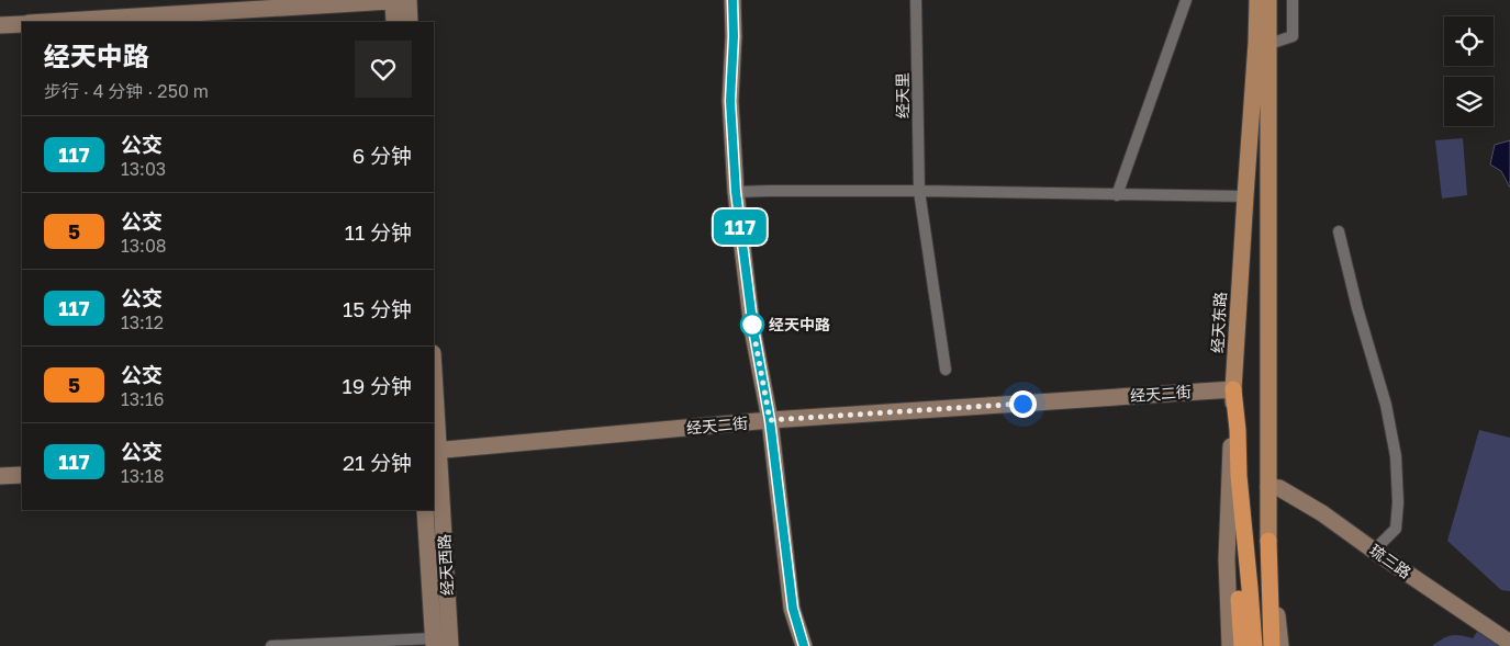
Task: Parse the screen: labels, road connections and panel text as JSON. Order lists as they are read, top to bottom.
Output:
{
  "streets": {
    "highway": ["经天东路"],
    "street": [
      "经天里",
      "经天二街",
      "琉三路",
      "经天西路"
    ]
  },
  "crossings": [
    ["经天东路", "经天二街"],
    ["经天二街", "经天西路"]
  ],
  "places": ["经天中路"],
  "lines": ["bus line 117"],
  "page": {
    "on_map": "117",
    "heading": ["经天中路", "步行 · 4 分钟 · 250 m"],
    "list": [
      {
        "mark": "117",
        "name": "公交",
        "note": "13:03",
        "value": "6 分钟"
      },
      {
        "mark": "5",
        "name": "公交",
        "note": "13:08",
        "value": "11 分钟"
      },
      {
        "mark": "117",
        "name": "公交",
        "note": "13:12",
        "value": "15 分钟"
      },
      {
        "mark": "5",
        "name": "公交",
        "note": "13:16",
        "value": "19 分钟"
      },
      {
        "mark": "117",
        "name": "公交",
        "note": "13:18",
        "value": "21 分钟"
      }
    ]
  }
}
